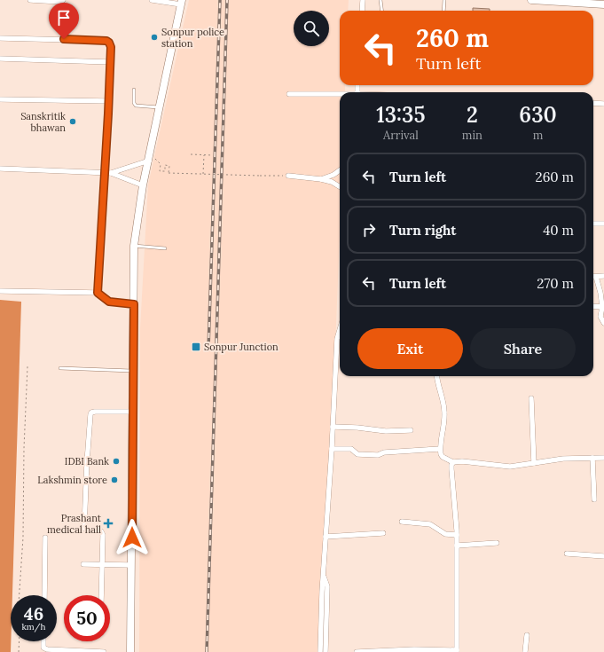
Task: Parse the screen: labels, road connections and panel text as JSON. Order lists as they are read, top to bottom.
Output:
{
  "places": {
    "other": [
      "Sonpur police station",
      "Sanskritik bhawan",
      "IDBI Bank",
      "Lakshmin store"
    ],
    "transit": ["Sonpur Junction"],
    "health": ["Prashant medical hall"]
  },
  "page": {
    "turn": ["260 m", "Turn left"],
    "eta": [
      "13:35",
      "Arrival",
      "2",
      "min",
      "630",
      "m"
    ],
    "list": [
      {
        "name": "Turn left",
        "value": "260 m"
      },
      {
        "name": "Turn right",
        "value": "40 m"
      },
      {
        "name": "Turn left",
        "value": "270 m"
      }
    ],
    "buttons": ["Exit", "Share"],
    "speed": "46 km/h",
    "limit": "50"
  }
}
